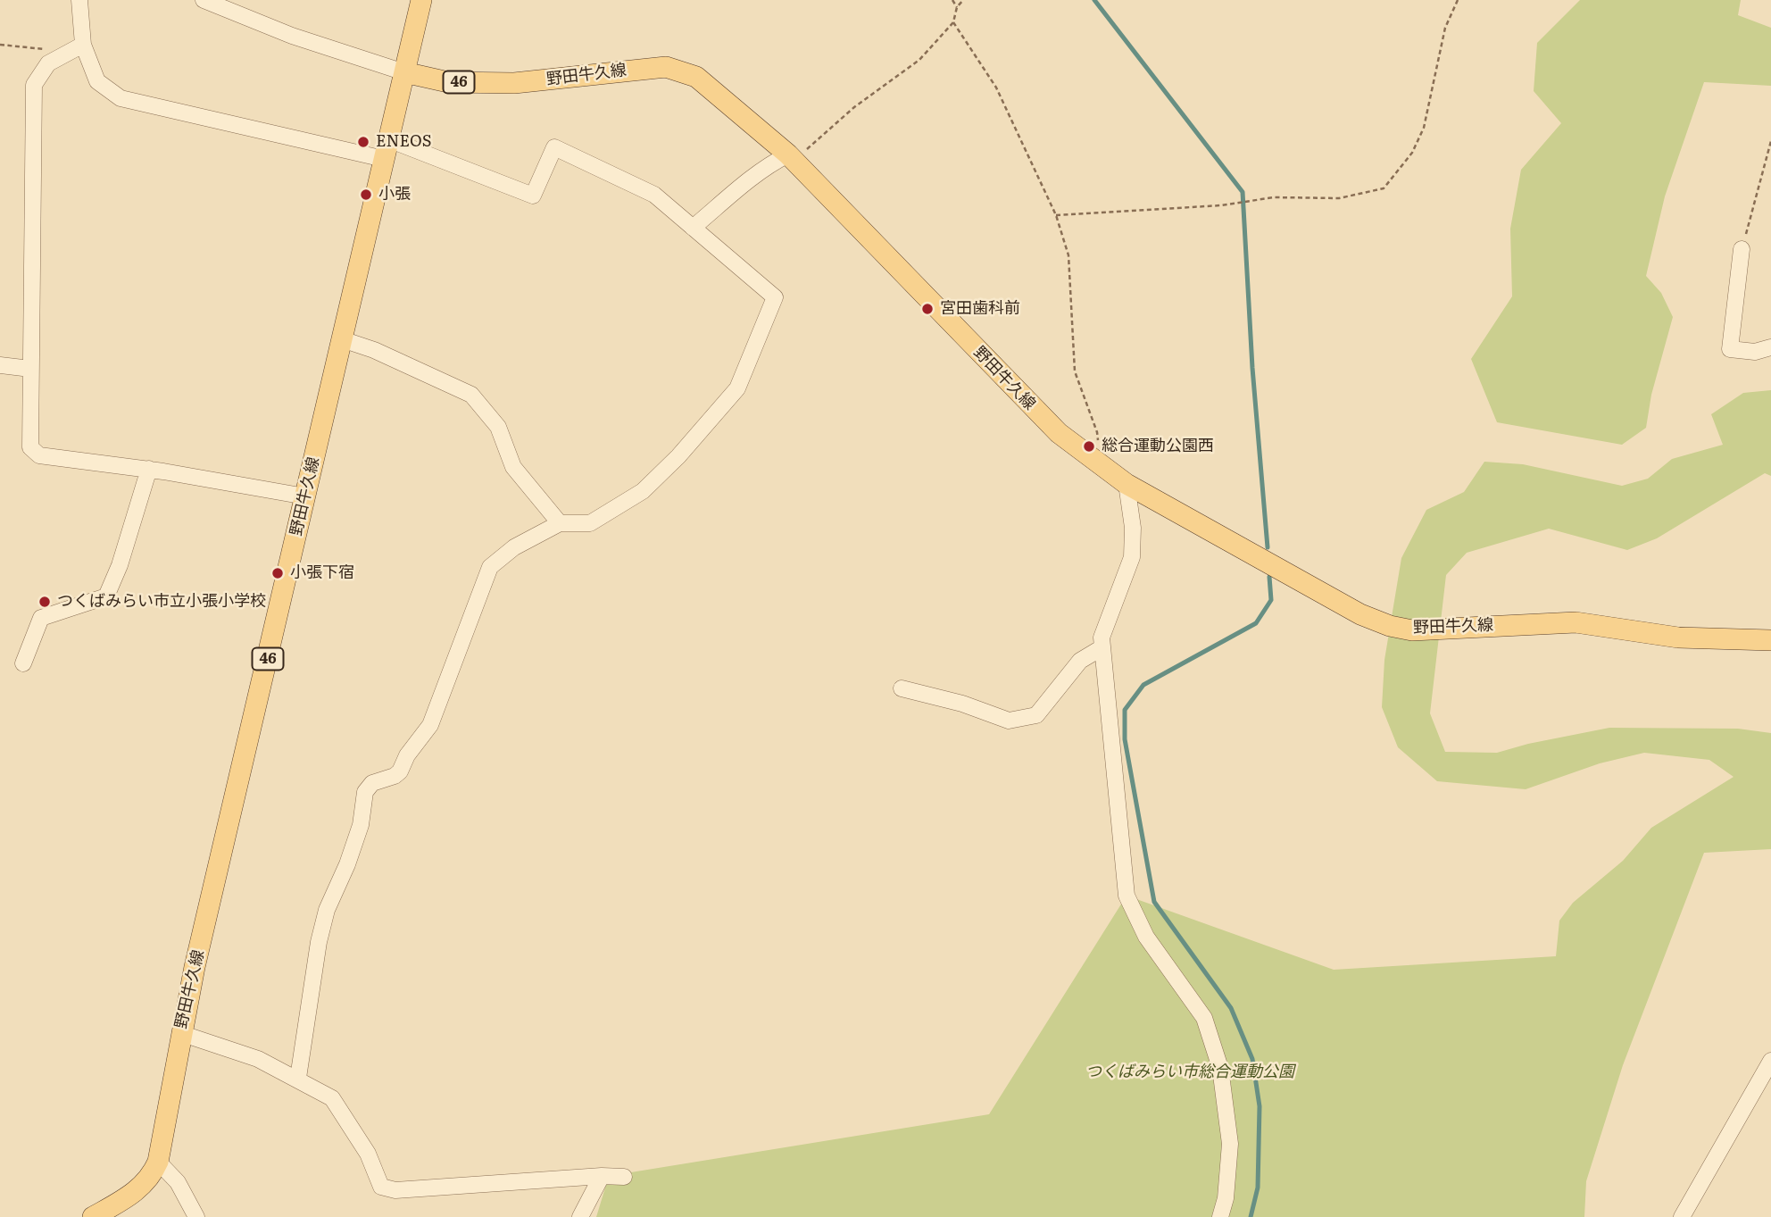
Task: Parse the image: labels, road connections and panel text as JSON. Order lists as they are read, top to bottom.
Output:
{
  "streets": {
    "main road": ["野田牛久線", "46"]
  },
  "parks": ["つくばみらい市総合運動公園"],
  "places": [
    "ENEOS",
    "小張",
    "宮田歯科前",
    "総合運動公園西",
    "小張下宿",
    "つくばみらい市立小張小学校"
  ]
}
